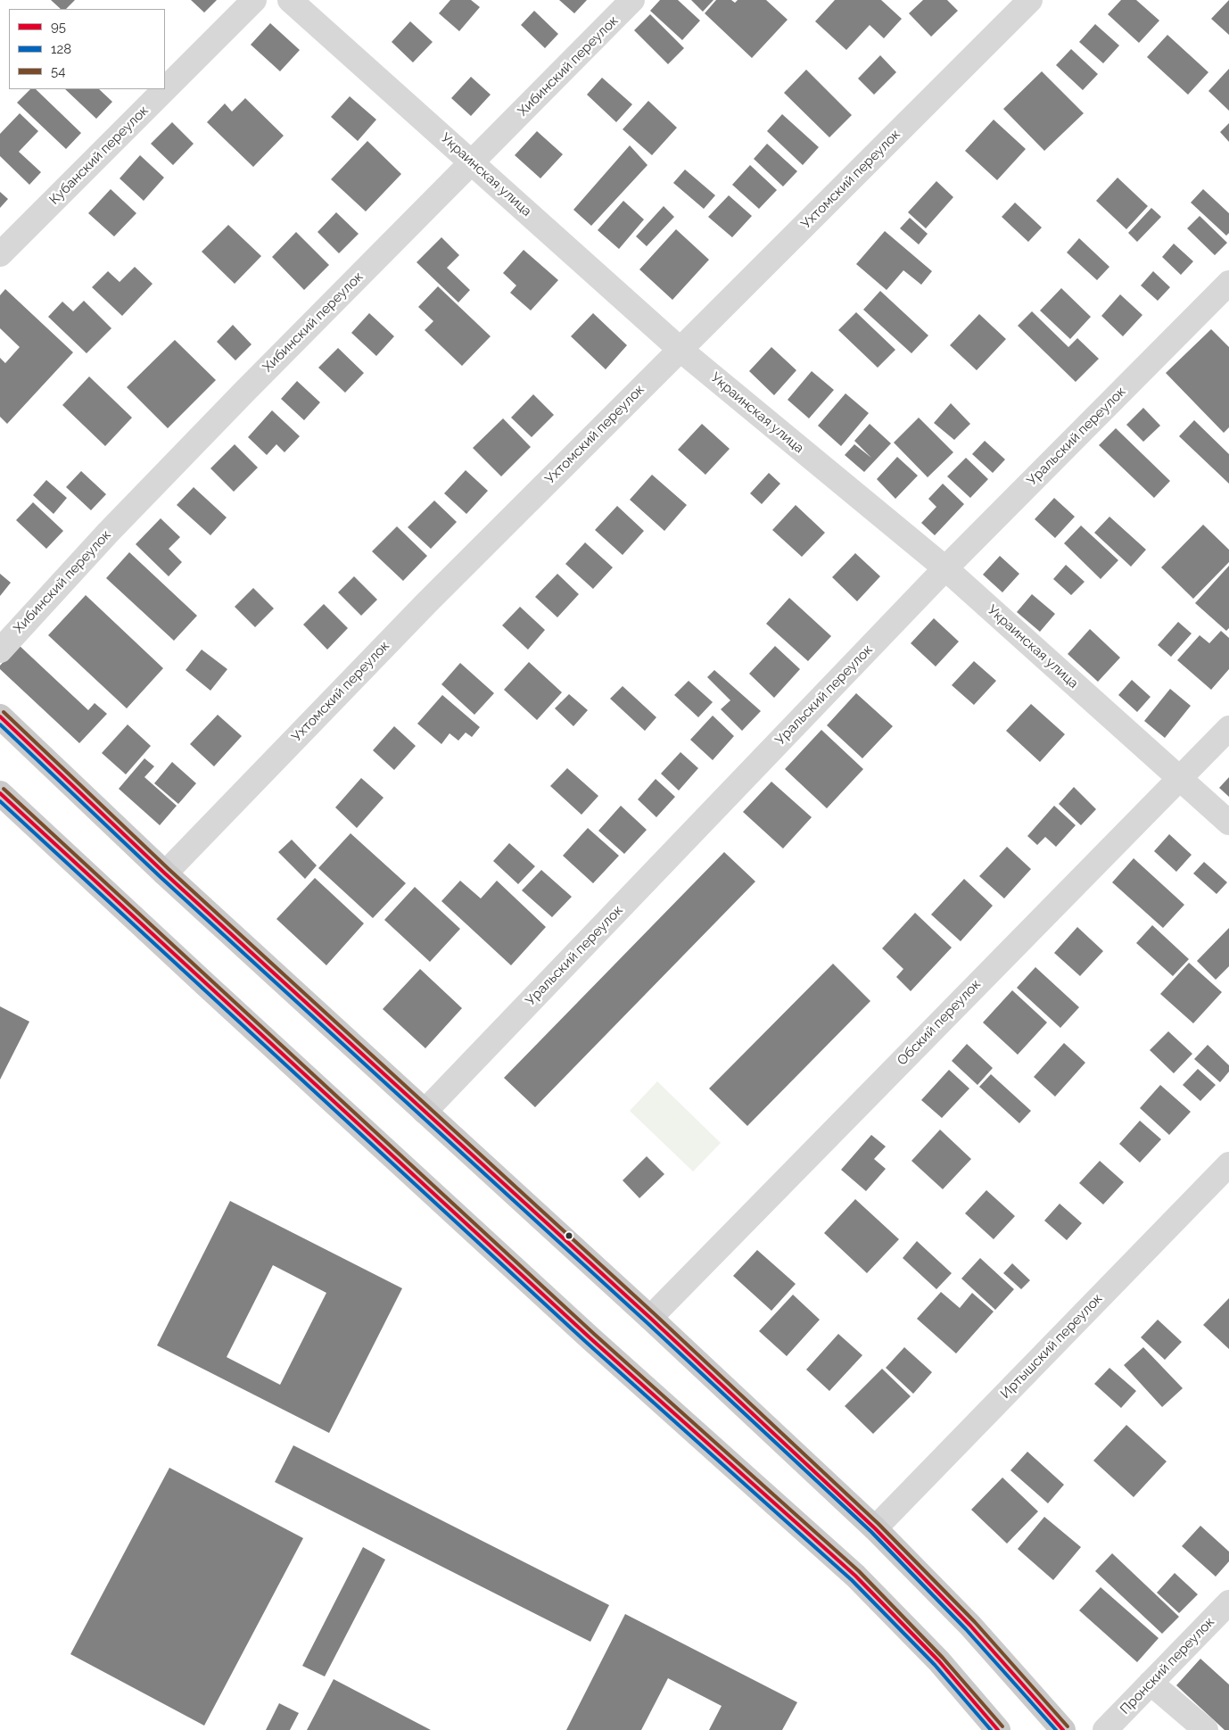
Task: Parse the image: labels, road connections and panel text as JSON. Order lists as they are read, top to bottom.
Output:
{
  "streets": {
    "street": [
      "Хибинский переулок",
      "Кубанский переулок",
      "Украинская улица",
      "Ухтомский переулок",
      "Уральский переулок",
      "Обский переулок",
      "Иртышский переулок",
      "Пронский переулок"
    ]
  },
  "crossings": [
    ["Хибинский переулок", "Украинская улица"],
    ["Украинская улица", "Ухтомский переулок"],
    ["Украинская улица", "Уральский переулок"],
    ["Украинская улица", "Обский переулок"]
  ],
  "lines": ["transit line 54", "transit line 95", "transit line 128"],
  "legend": ["95", "128", "54"]
}
